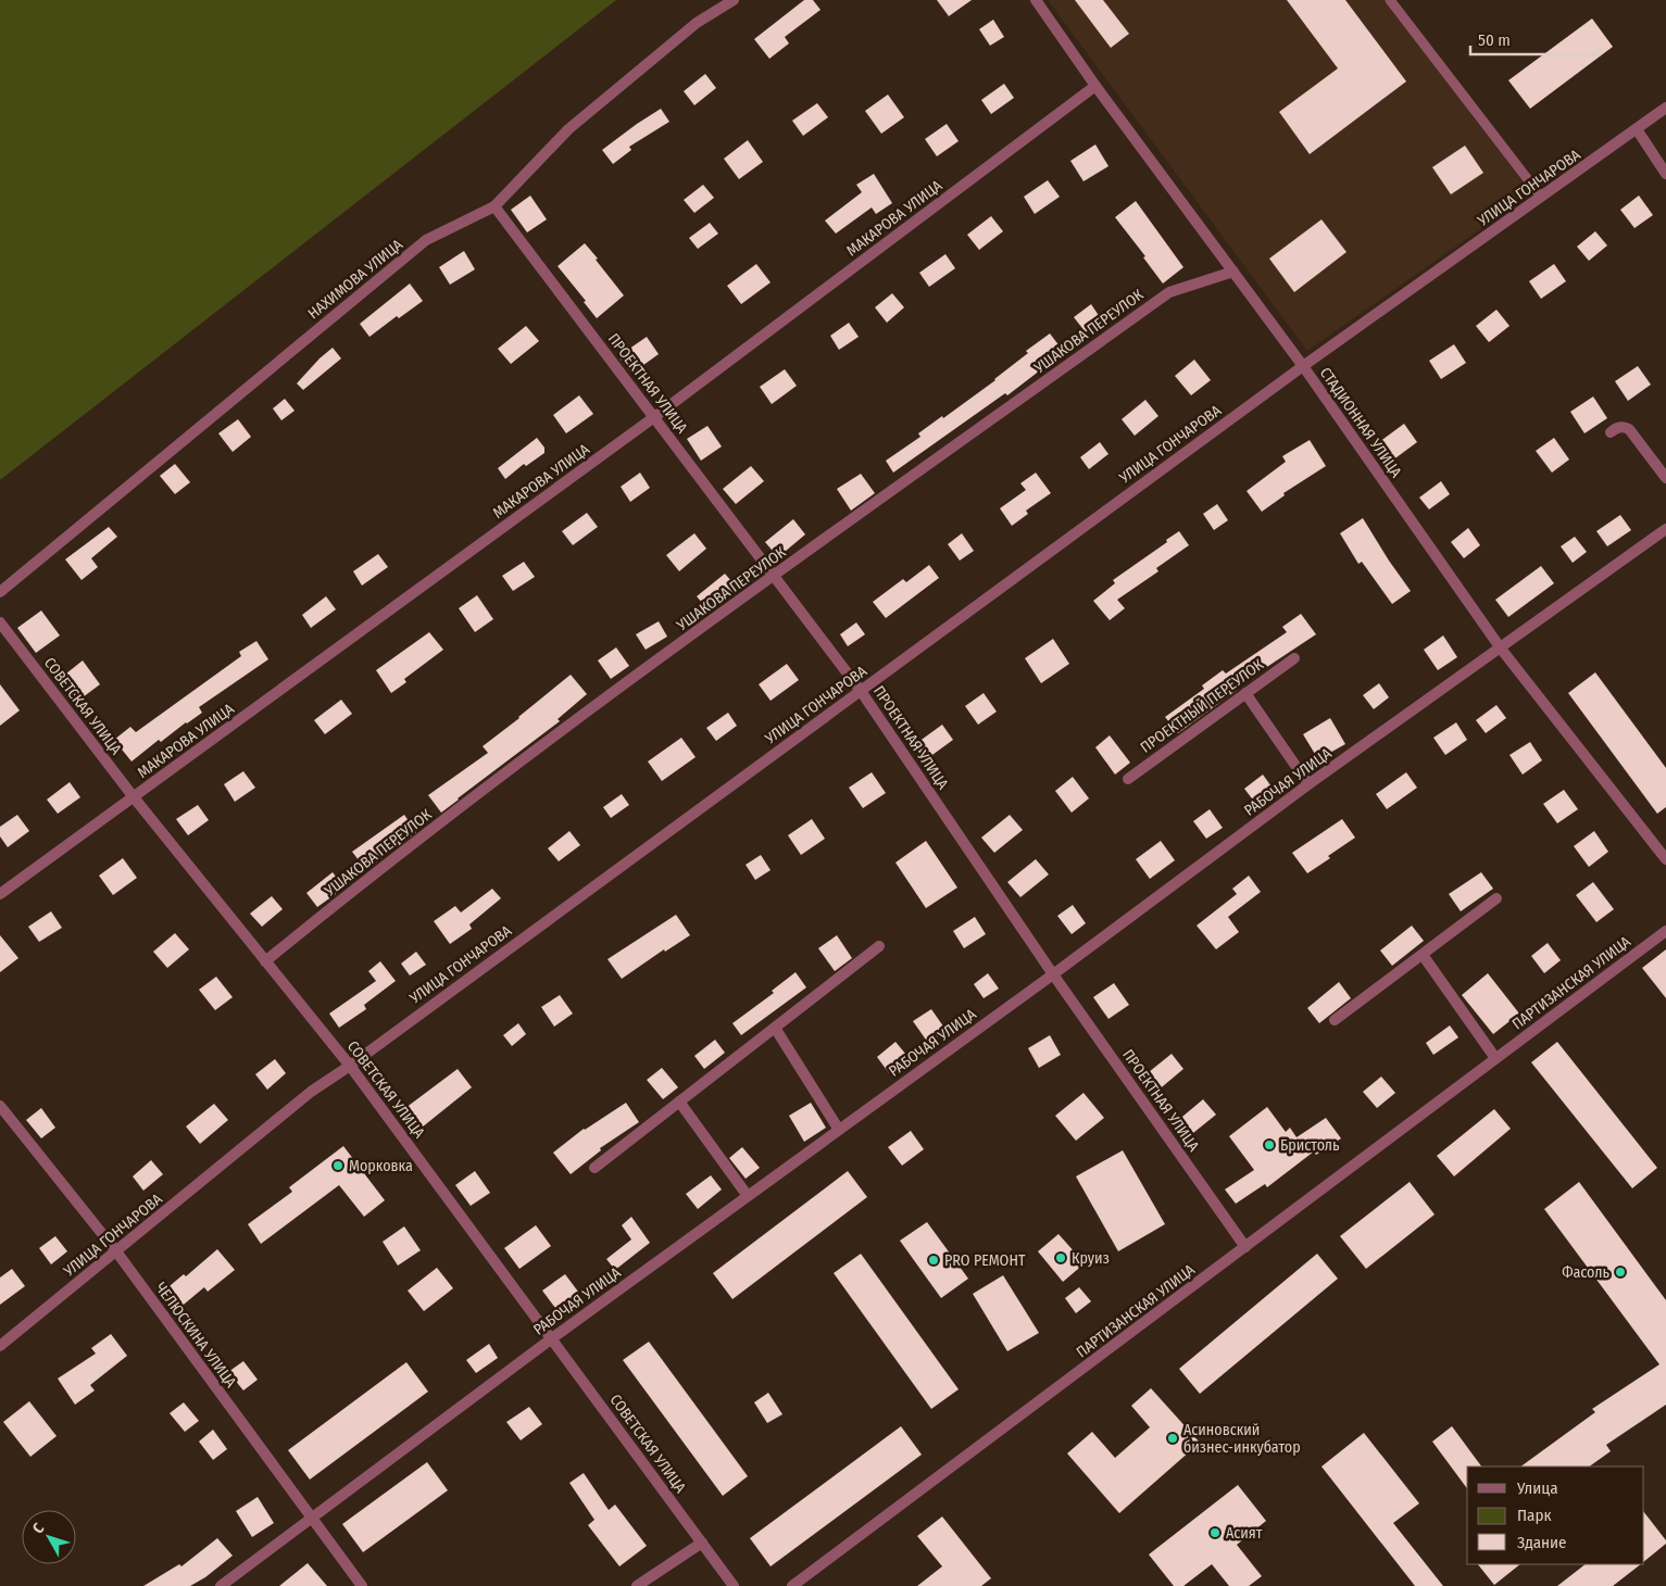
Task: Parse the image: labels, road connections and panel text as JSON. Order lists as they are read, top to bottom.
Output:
{
  "streets": {
    "street": [
      "УЛИЦА ГОНЧАРОВА",
      "МАКАРОВА УЛИЦА",
      "НАХИМОВА УЛИЦА",
      "УШАКОВА ПЕРЕУЛОК",
      "ПРОЕКТНАЯ УЛИЦА",
      "СТАДИОННАЯ УЛИЦА",
      "СОВЕТСКАЯ УЛИЦА",
      "ПРОЕКТНЫЙ ПЕРЕУЛОК",
      "РАБОЧАЯ УЛИЦА",
      "ПАРТИЗАНСКАЯ УЛИЦА",
      "ЧЕЛЮСКИНА УЛИЦА"
    ]
  },
  "crossings": [
    ["УЛИЦА ГОНЧАРОВА", "ПРОЕКТНАЯ УЛИЦА"],
    ["УЛИЦА ГОНЧАРОВА", "СТАДИОННАЯ УЛИЦА"],
    ["УЛИЦА ГОНЧАРОВА", "СОВЕТСКАЯ УЛИЦА"],
    ["УЛИЦА ГОНЧАРОВА", "ЧЕЛЮСКИНА УЛИЦА"],
    ["МАКАРОВА УЛИЦА", "ПРОЕКТНАЯ УЛИЦА"],
    ["МАКАРОВА УЛИЦА", "СТАДИОННАЯ УЛИЦА"],
    ["МАКАРОВА УЛИЦА", "СОВЕТСКАЯ УЛИЦА"],
    ["НАХИМОВА УЛИЦА", "ПРОЕКТНАЯ УЛИЦА"],
    ["УШАКОВА ПЕРЕУЛОК", "ПРОЕКТНАЯ УЛИЦА"],
    ["УШАКОВА ПЕРЕУЛОК", "СТАДИОННАЯ УЛИЦА"],
    ["УШАКОВА ПЕРЕУЛОК", "СОВЕТСКАЯ УЛИЦА"],
    ["ПРОЕКТНАЯ УЛИЦА", "РАБОЧАЯ УЛИЦА"],
    ["ПРОЕКТНАЯ УЛИЦА", "ПАРТИЗАНСКАЯ УЛИЦА"],
    ["СТАДИОННАЯ УЛИЦА", "РАБОЧАЯ УЛИЦА"],
    ["СОВЕТСКАЯ УЛИЦА", "РАБОЧАЯ УЛИЦА"],
    ["РАБОЧАЯ УЛИЦА", "ЧЕЛЮСКИНА УЛИЦА"]
  ],
  "places": [
    "Бристоль",
    "Морковка",
    "Круиз",
    "PRO РЕМОНТ",
    "Фасоль",
    "Асиновский бизнес-инкубатор",
    "Асият"
  ],
  "legend": ["Улица", "Парк", "Здание"],
  "scale_bar": "50 m",
  "north": "top left"
}
